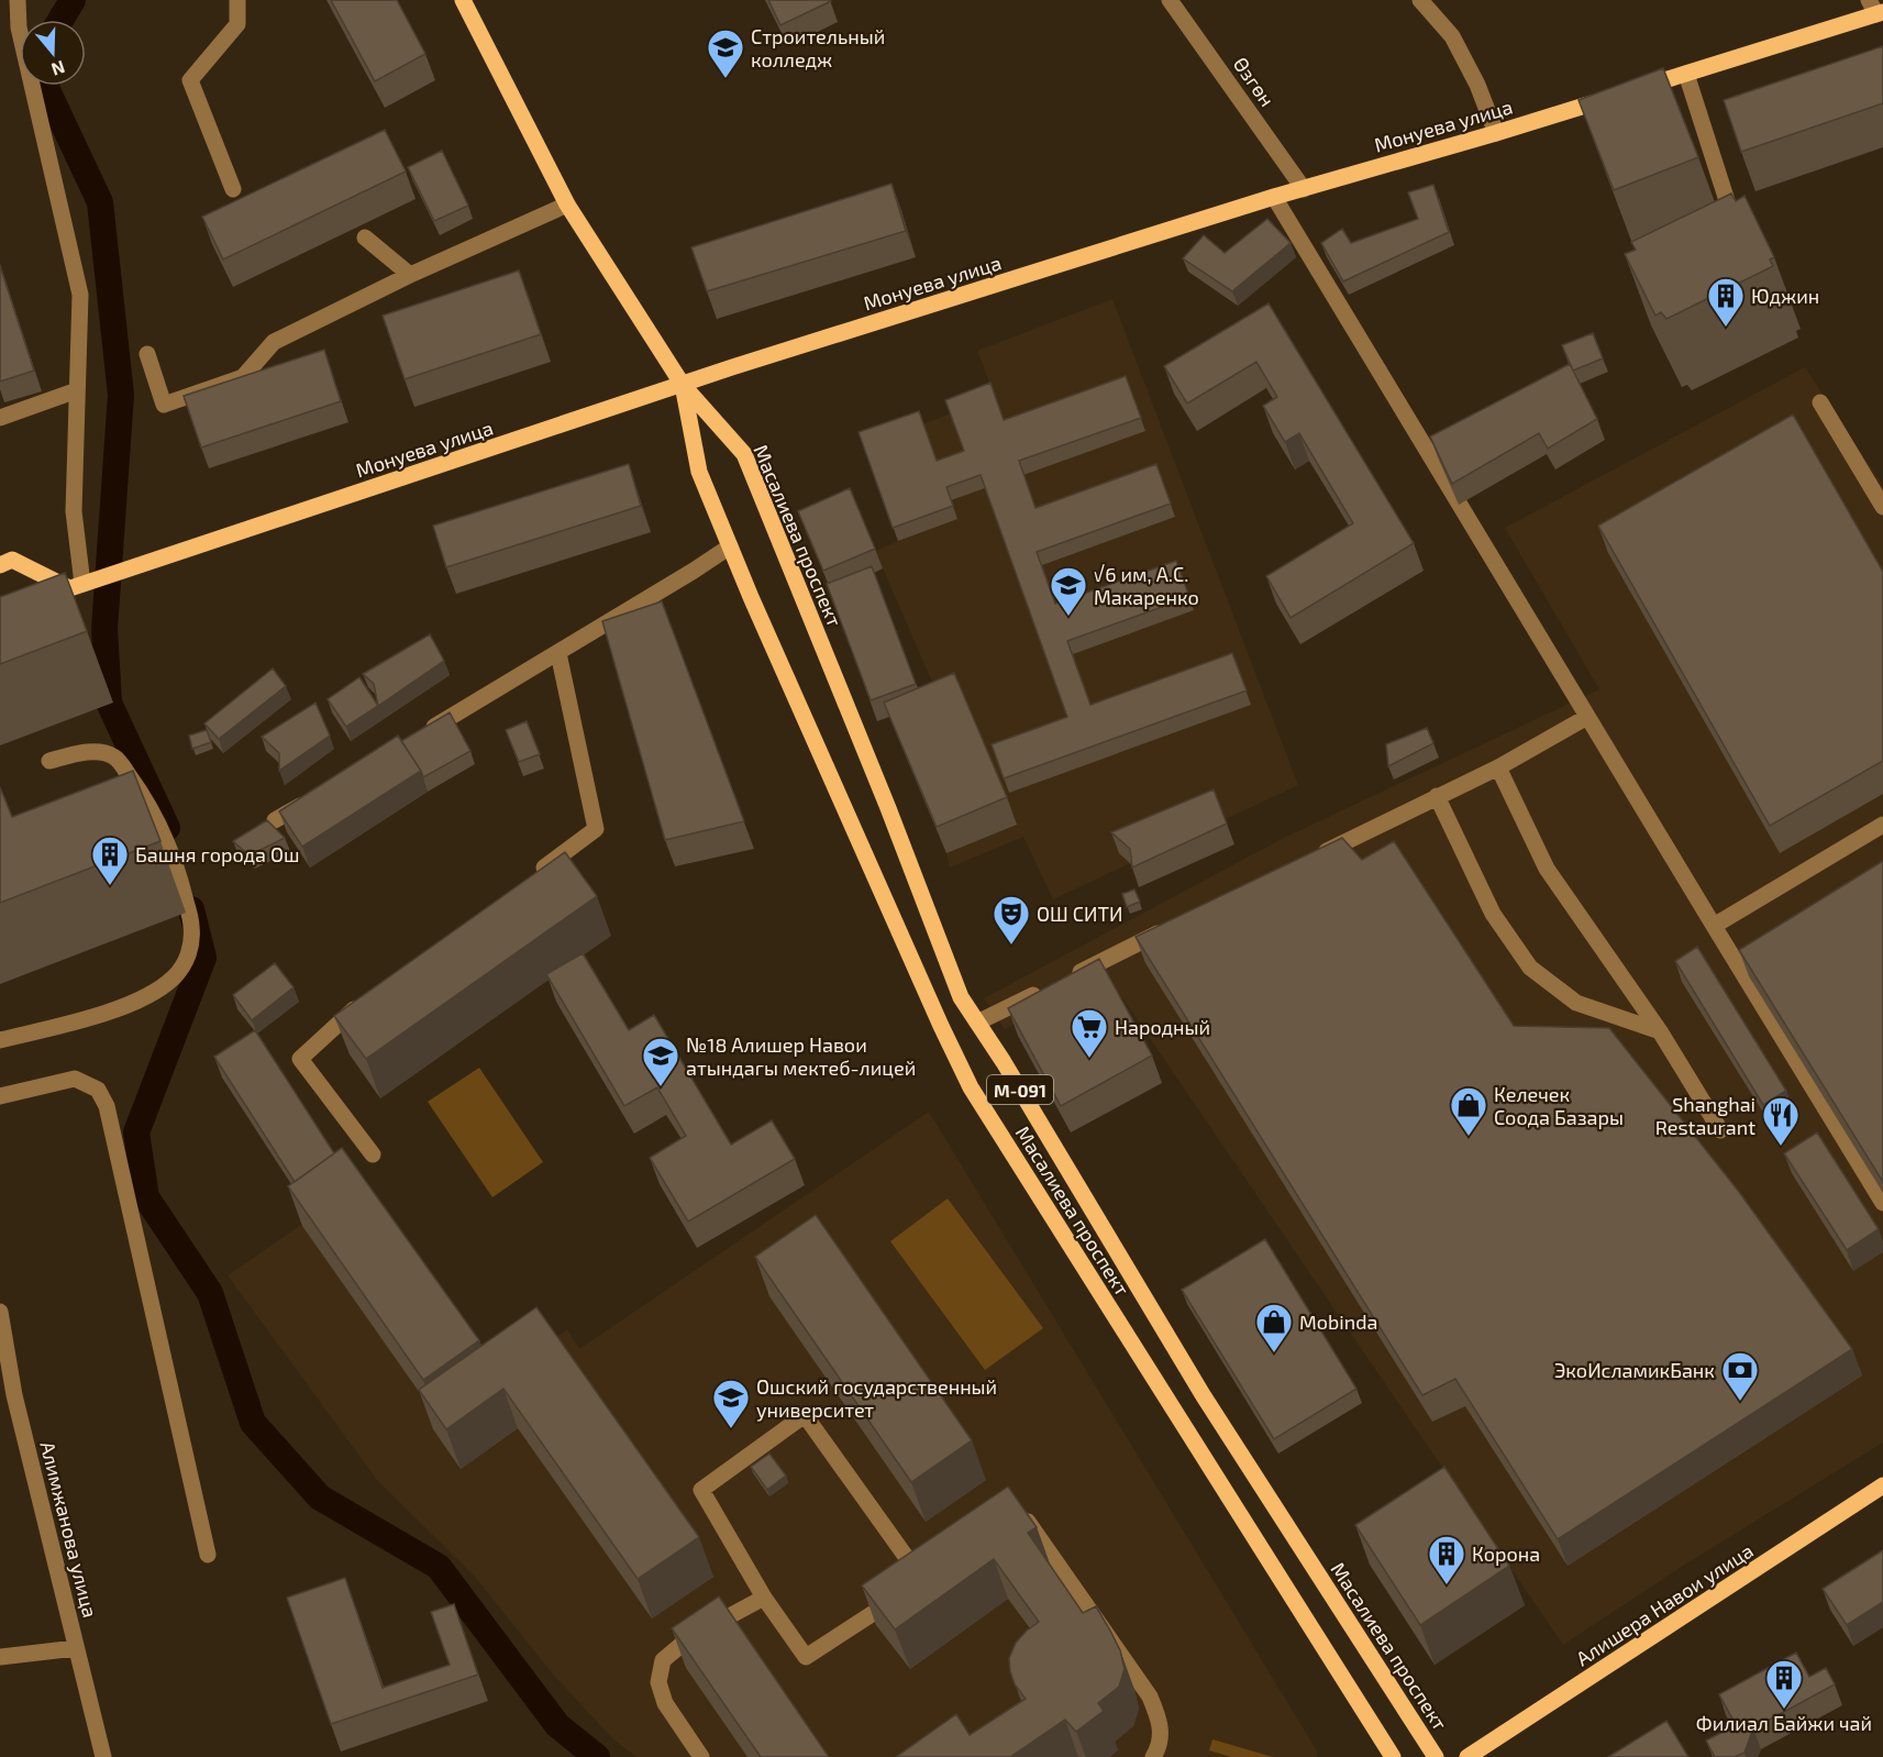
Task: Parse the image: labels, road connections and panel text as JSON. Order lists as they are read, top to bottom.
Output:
{
  "streets": {
    "main road": [
      "Монуева улица",
      "Масалиева проспект",
      "М-091",
      "Алишера Навои улица"
    ],
    "street": ["Өзгөн", "Алимжанова улица"]
  },
  "crossings": [
    ["Өзгөн", "Монуева улица"],
    ["Монуева улица", "Масалиева проспект"]
  ],
  "places": {
    "school or university": [
      "Строительный колледж",
      "√6 им, А.С. Макаренко",
      "№18 Алишер Навои атындагы мектеб-лицей",
      "Ошский государственный университет"
    ],
    "building": [
      "Юджин",
      "Башня города Ош",
      "Корона",
      "Филиал Байжи чай"
    ],
    "theatre": ["ОШ СИТИ"],
    "supermarket": ["Народный"],
    "shop": ["Келечек Соода Базары", "Mobinda"],
    "restaurant": ["Shanghai Restaurant"],
    "bank": ["ЭкоИсламикБанк"]
  },
  "north": "bottom"
}
